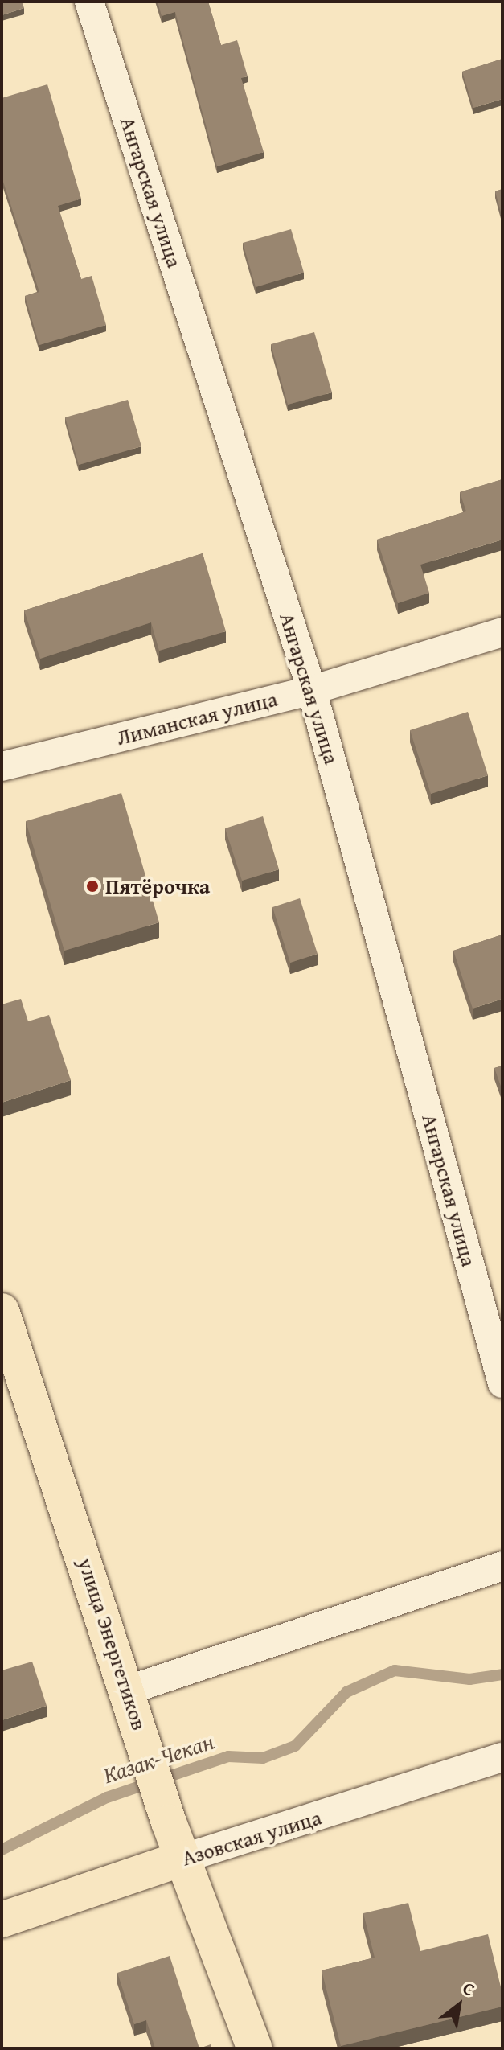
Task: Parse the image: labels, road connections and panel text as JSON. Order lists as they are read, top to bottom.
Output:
{
  "streets": {
    "main road": ["улица Энергетиков", "Азовская улица"],
    "street": ["Ангарская улица", "Лиманская улица"]
  },
  "crossings": [
    ["Ангарская улица", "Лиманская улица"],
    ["улица Энергетиков", "Азовская улица"]
  ],
  "water": ["Казак-Чекан"],
  "places": ["Пятёрочка"],
  "north": "top right"
}
